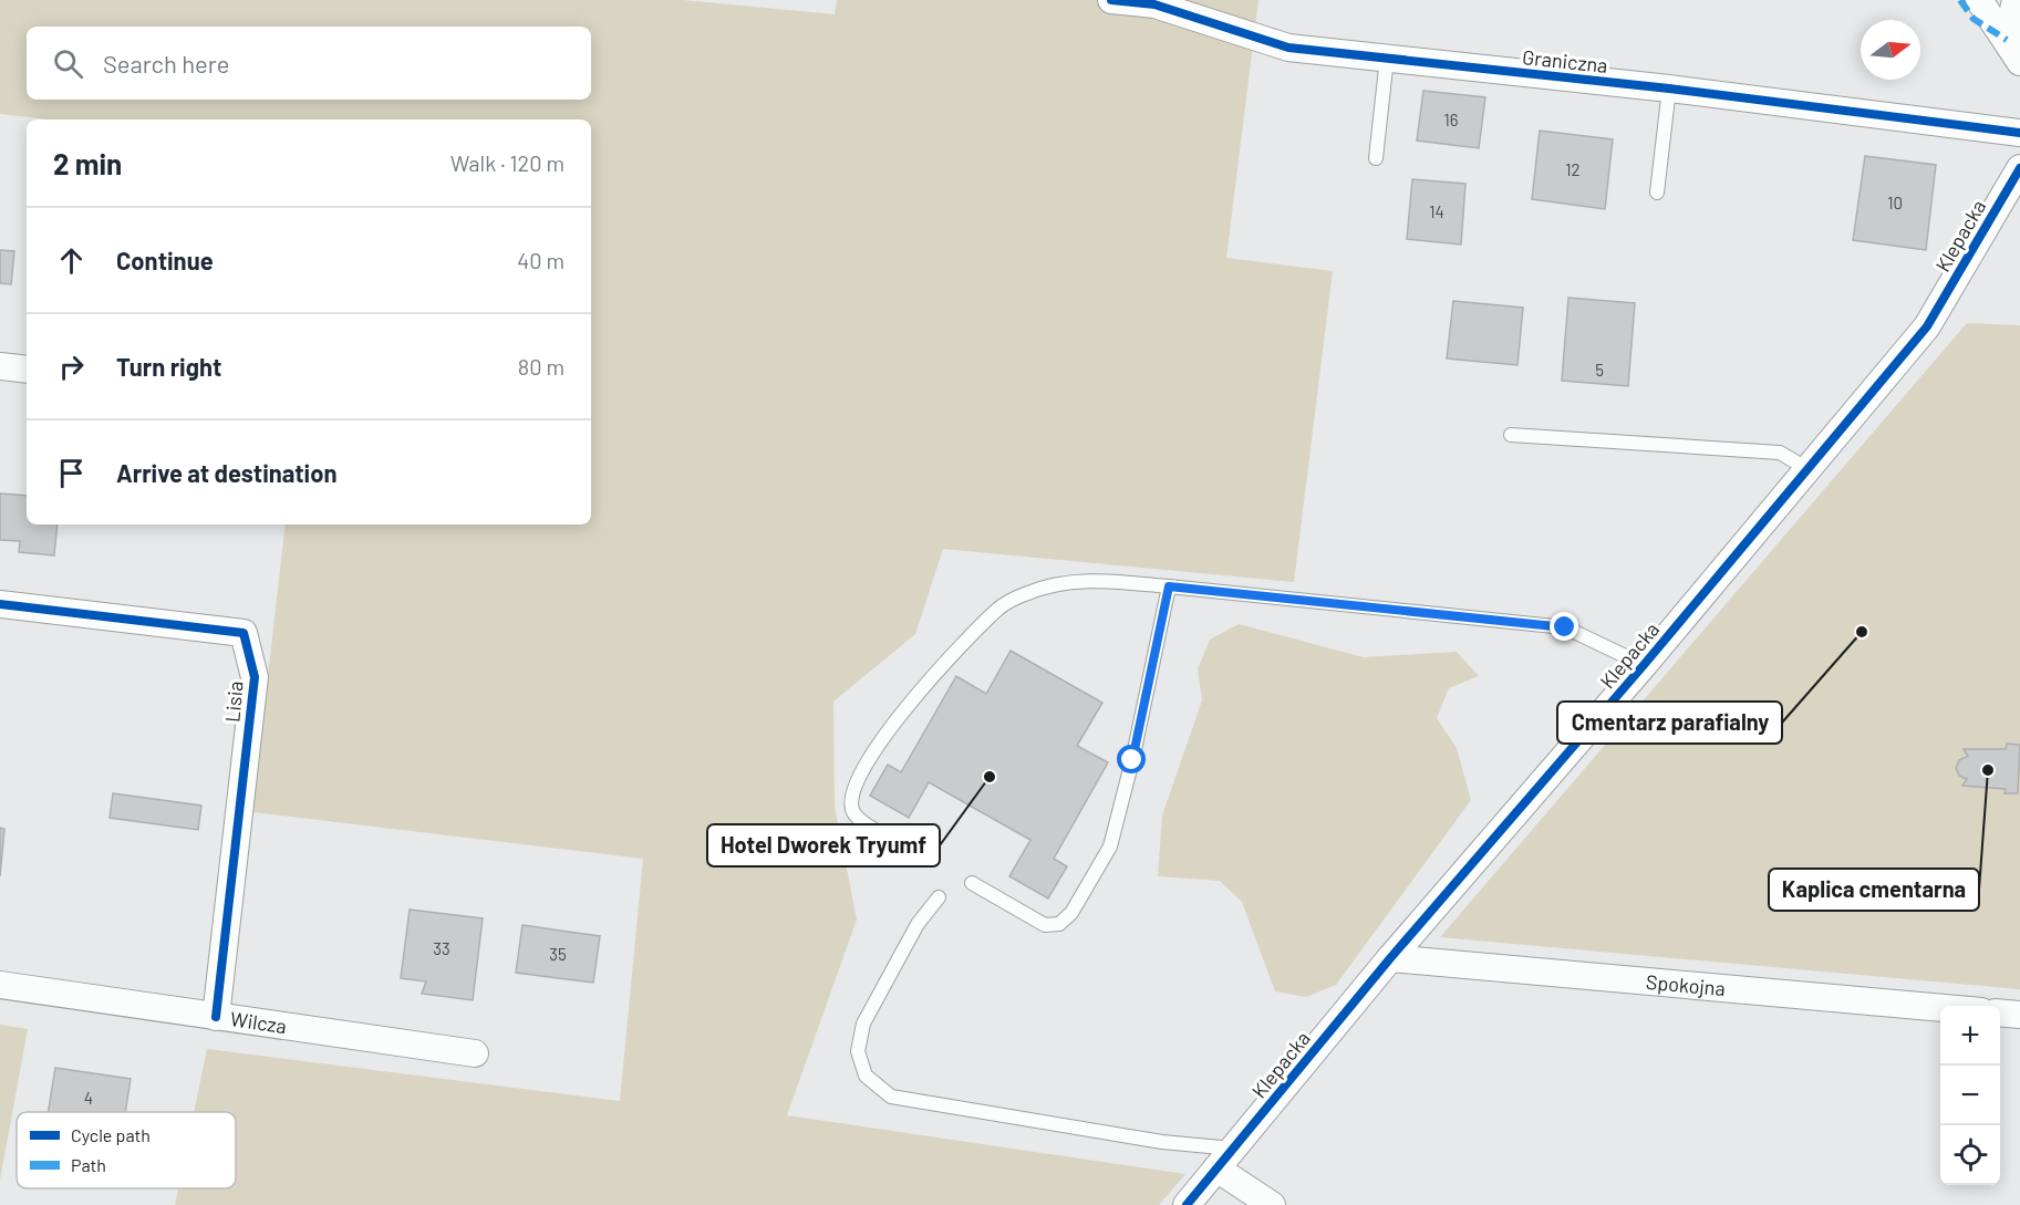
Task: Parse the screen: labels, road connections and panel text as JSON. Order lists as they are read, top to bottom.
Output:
{
  "streets": {
    "street": [
      "Graniczna",
      "Klepacka",
      "Lisia",
      "Spokojna",
      "Wilcza"
    ]
  },
  "crossings": [
    ["Klepacka", "Spokojna"],
    ["Lisia", "Wilcza"]
  ],
  "places": ["Cmentarz parafialny", "Kaplica cmentarna", "Hotel Dworek Tryumf"],
  "house_numbers": [
    "16",
    "12",
    "10",
    "14",
    "5",
    "33",
    "35",
    "4"
  ],
  "legend": ["Cycle path", "Path"],
  "north": "right",
  "page": {
    "search": "Search here",
    "heading": ["2 min", "Walk · 120 m"],
    "list": [
      ["Continue", "40 m"],
      ["Turn right", "80 m"],
      "Arrive at destination"
    ],
    "map_buttons": ["+", "−"]
  }
}
